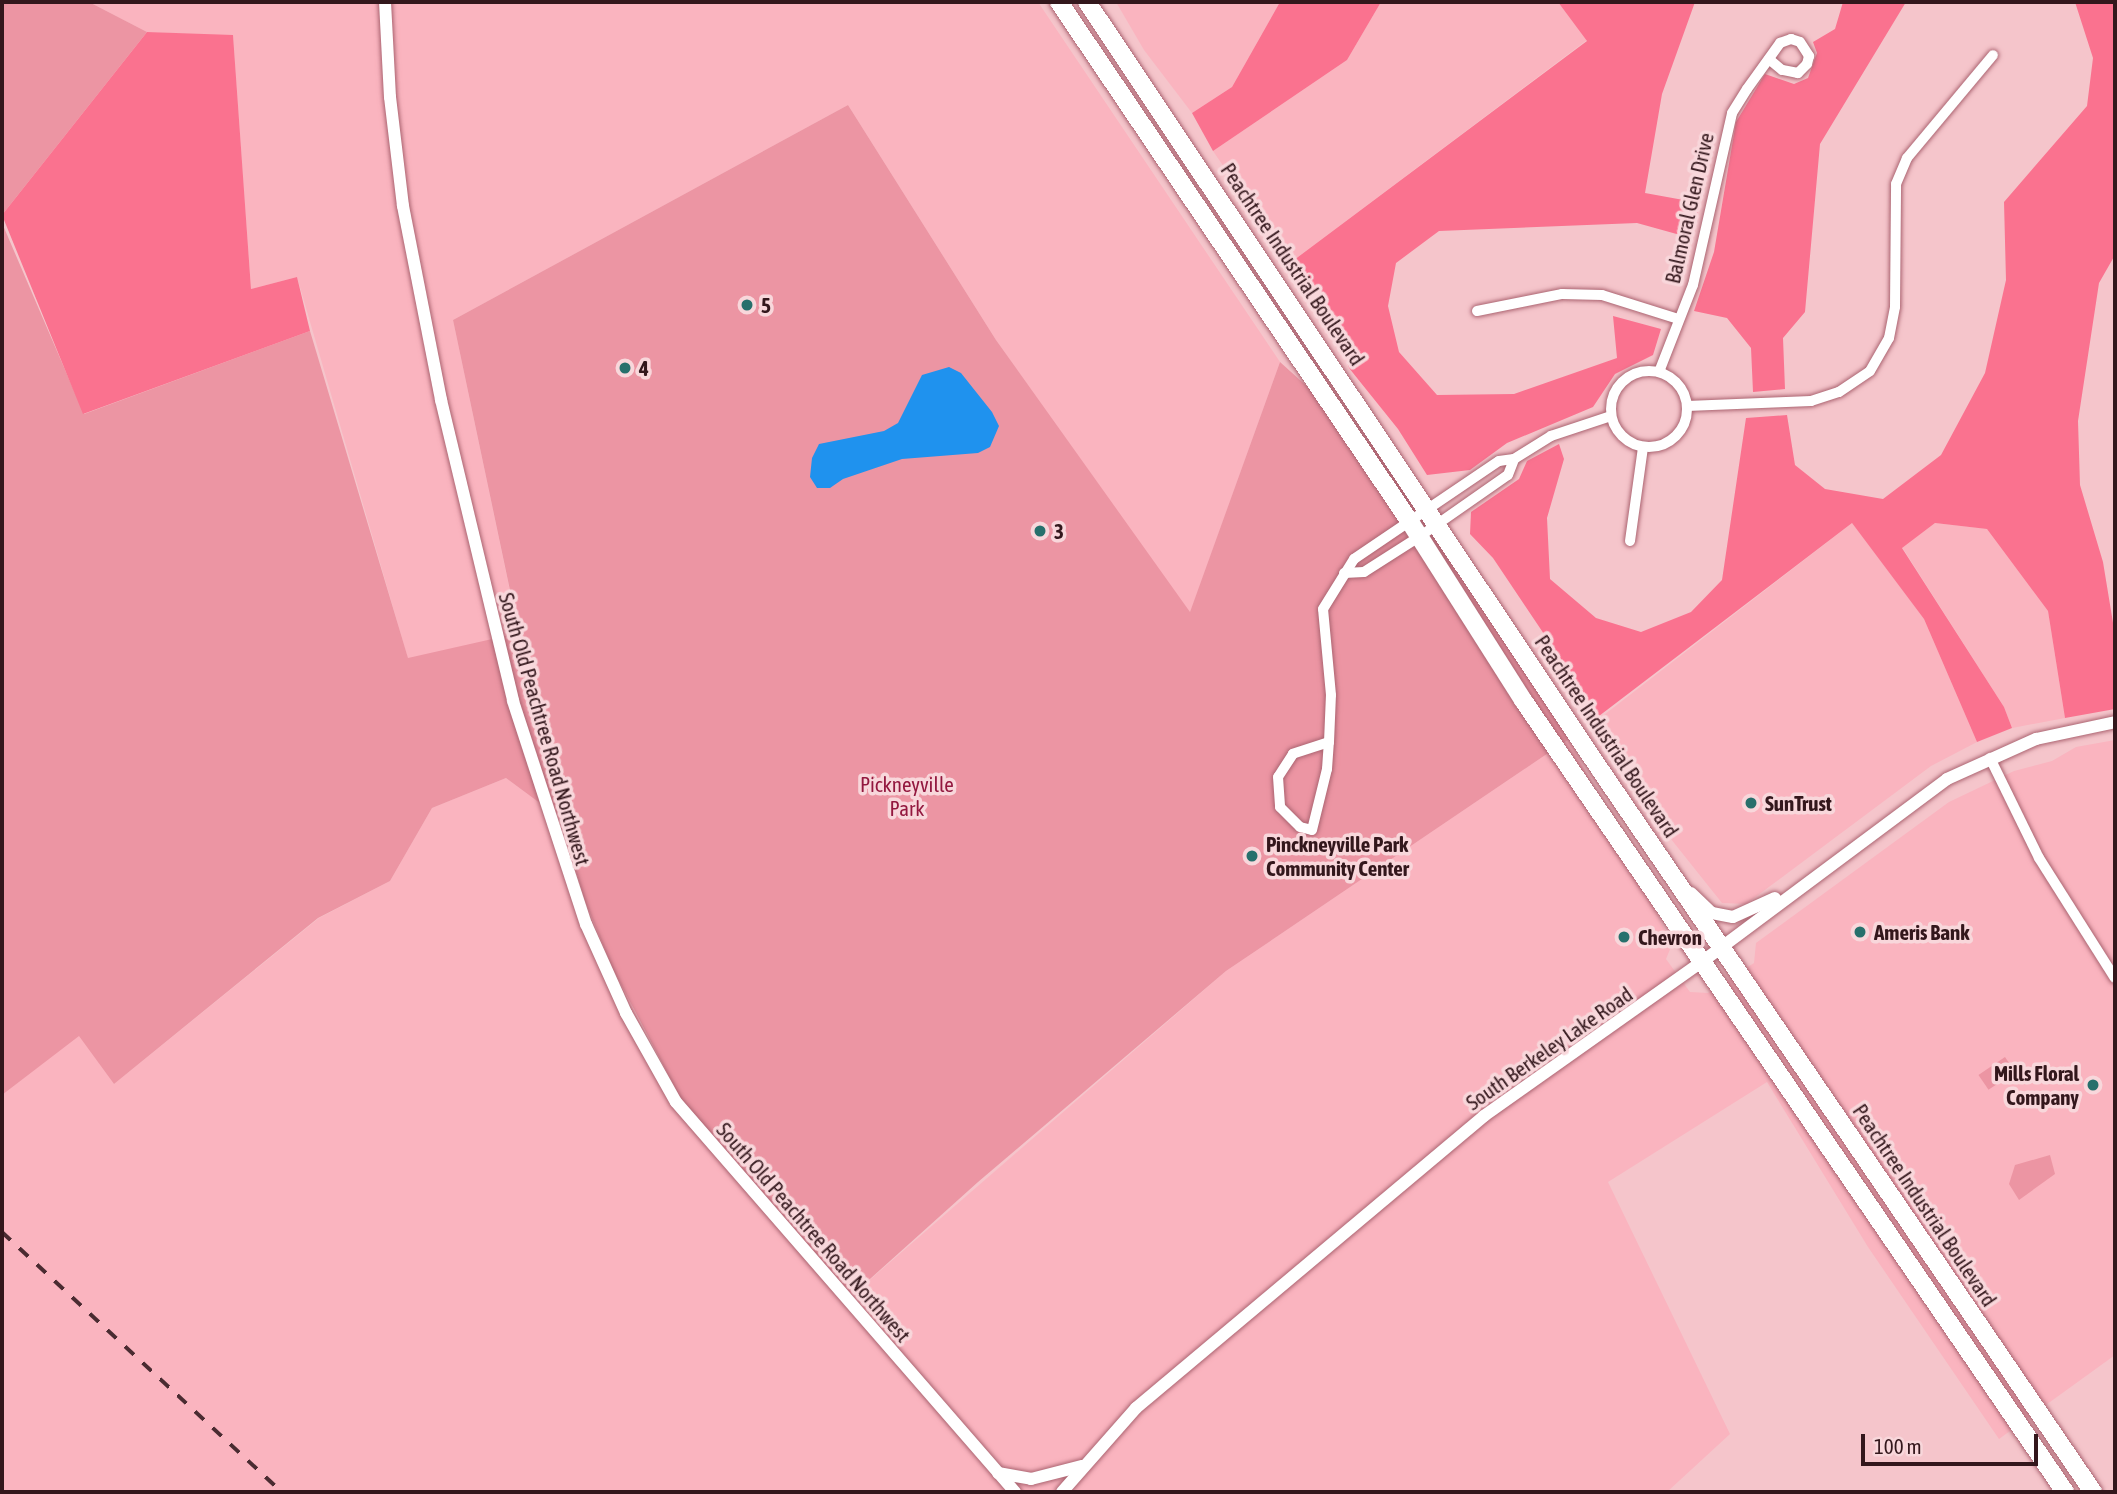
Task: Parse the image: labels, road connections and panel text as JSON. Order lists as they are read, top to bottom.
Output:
{
  "streets": {
    "highway": ["Peachtree Industrial Boulevard"],
    "street": ["Balmoral Glen Drive", "South Old Peachtree Road Northwest", "South Berkeley Lake Road"]
  },
  "crossings": [
    ["Peachtree Industrial Boulevard", "South Berkeley Lake Road"]
  ],
  "parks": ["Pickneyville Park"],
  "places": [
    "5",
    "4",
    "3",
    "SunTrust",
    "Pinckneyville Park Community Center",
    "Ameris Bank",
    "Chevron",
    "Mills Floral Company"
  ],
  "scale_bar": "100 m"
}
